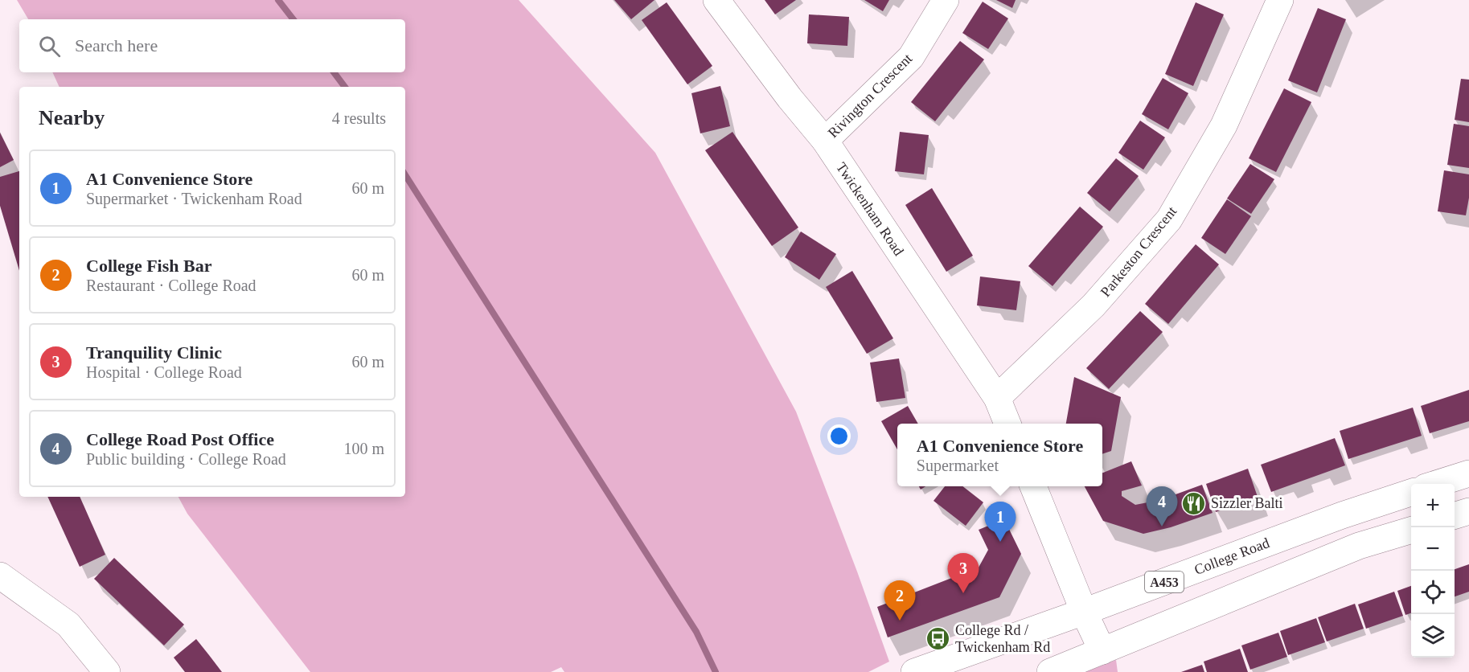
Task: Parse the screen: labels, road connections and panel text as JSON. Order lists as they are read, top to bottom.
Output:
{
  "streets": {
    "street": [
      "Rivington Crescent",
      "Twickenham Road",
      "Parkeston Crescent",
      "College Road",
      "A453"
    ]
  },
  "crossings": [
    ["Rivington Crescent", "Twickenham Road"],
    ["Twickenham Road", "Parkeston Crescent"]
  ],
  "places": {
    "restaurant": ["Sizzler Balti"],
    "bus stop": ["College Rd / Twickenham Rd"]
  },
  "page": {
    "search": "Search here",
    "heading": ["Nearby", "4 results"],
    "list": [
      {
        "mark": "1",
        "name": "A1 Convenience Store",
        "note": "Supermarket · Twickenham Road",
        "value": "60 m"
      },
      {
        "mark": "2",
        "name": "College Fish Bar",
        "note": "Restaurant · College Road",
        "value": "60 m"
      },
      {
        "mark": "3",
        "name": "Tranquility Clinic",
        "note": "Hospital · College Road",
        "value": "60 m"
      },
      {
        "mark": "4",
        "name": "College Road Post Office",
        "note": "Public building · College Road",
        "value": "100 m"
      }
    ],
    "popup": ["A1 Convenience Store", "Supermarket"],
    "map_buttons": ["+", "−"],
    "pins": [
      "4",
      "1",
      "3",
      "2"
    ]
  }
}
